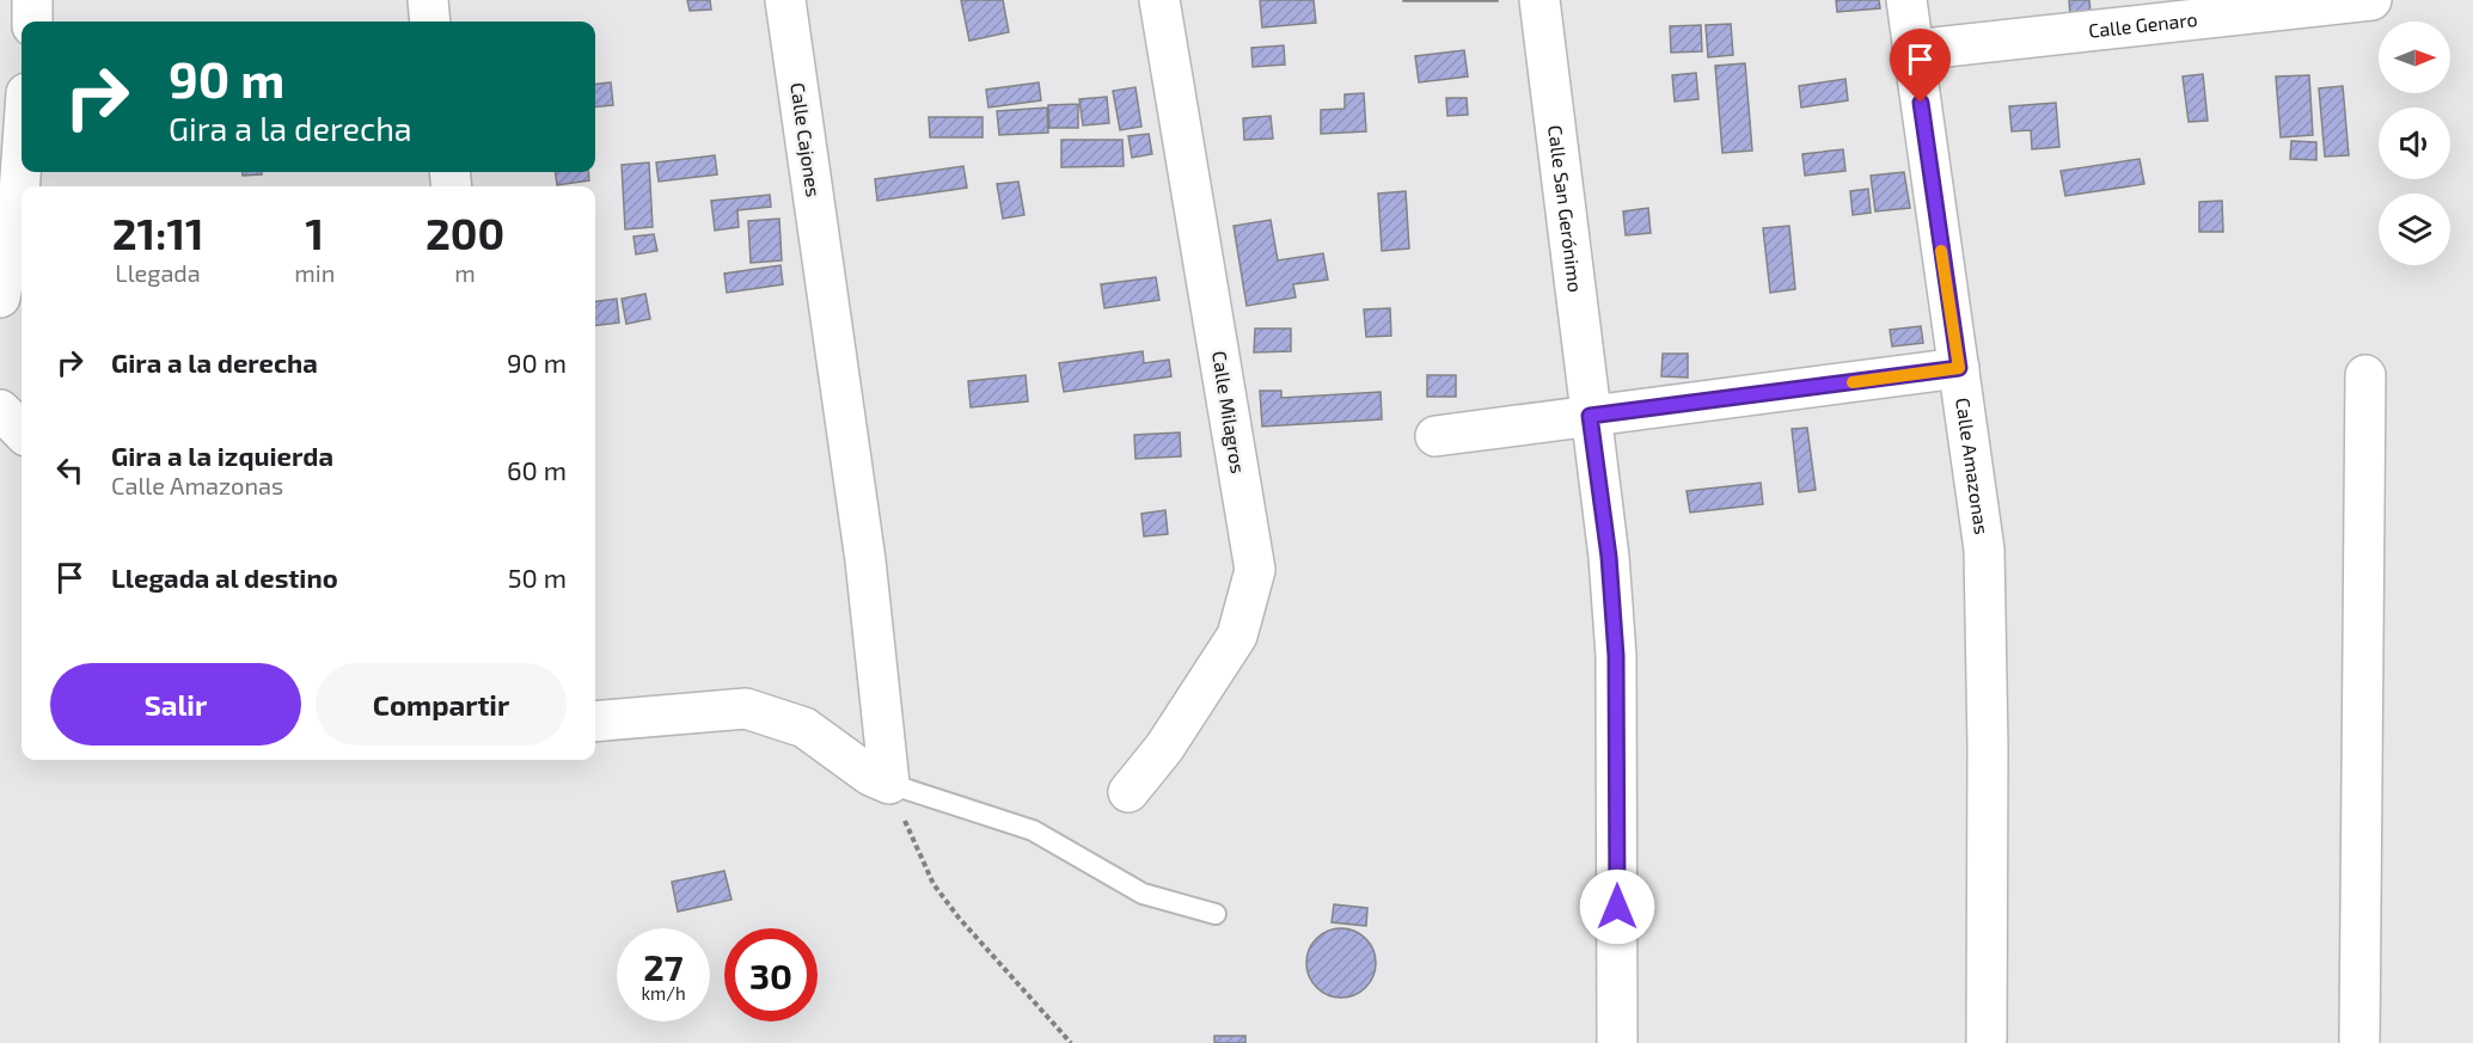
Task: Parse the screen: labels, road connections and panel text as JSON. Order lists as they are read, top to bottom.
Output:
{
  "streets": {
    "street": [
      "Calle Genaro",
      "Calle Cajones",
      "Calle San Gerónimo",
      "Calle Milagros",
      "Calle Amazonas"
    ]
  },
  "crossings": [
    ["Calle Genaro", "Calle Amazonas"]
  ],
  "north": "right",
  "page": {
    "turn": ["90 m", "Gira a la derecha"],
    "eta": [
      "21:11",
      "Llegada",
      "1",
      "min",
      "200",
      "m"
    ],
    "list": [
      {
        "name": "Gira a la derecha",
        "value": "90 m"
      },
      {
        "name": "Gira a la izquierda",
        "note": "Calle Amazonas",
        "value": "60 m"
      },
      {
        "name": "Llegada al destino",
        "value": "50 m"
      }
    ],
    "buttons": ["Salir", "Compartir"],
    "speed": "27 km/h",
    "limit": "30"
  }
}
